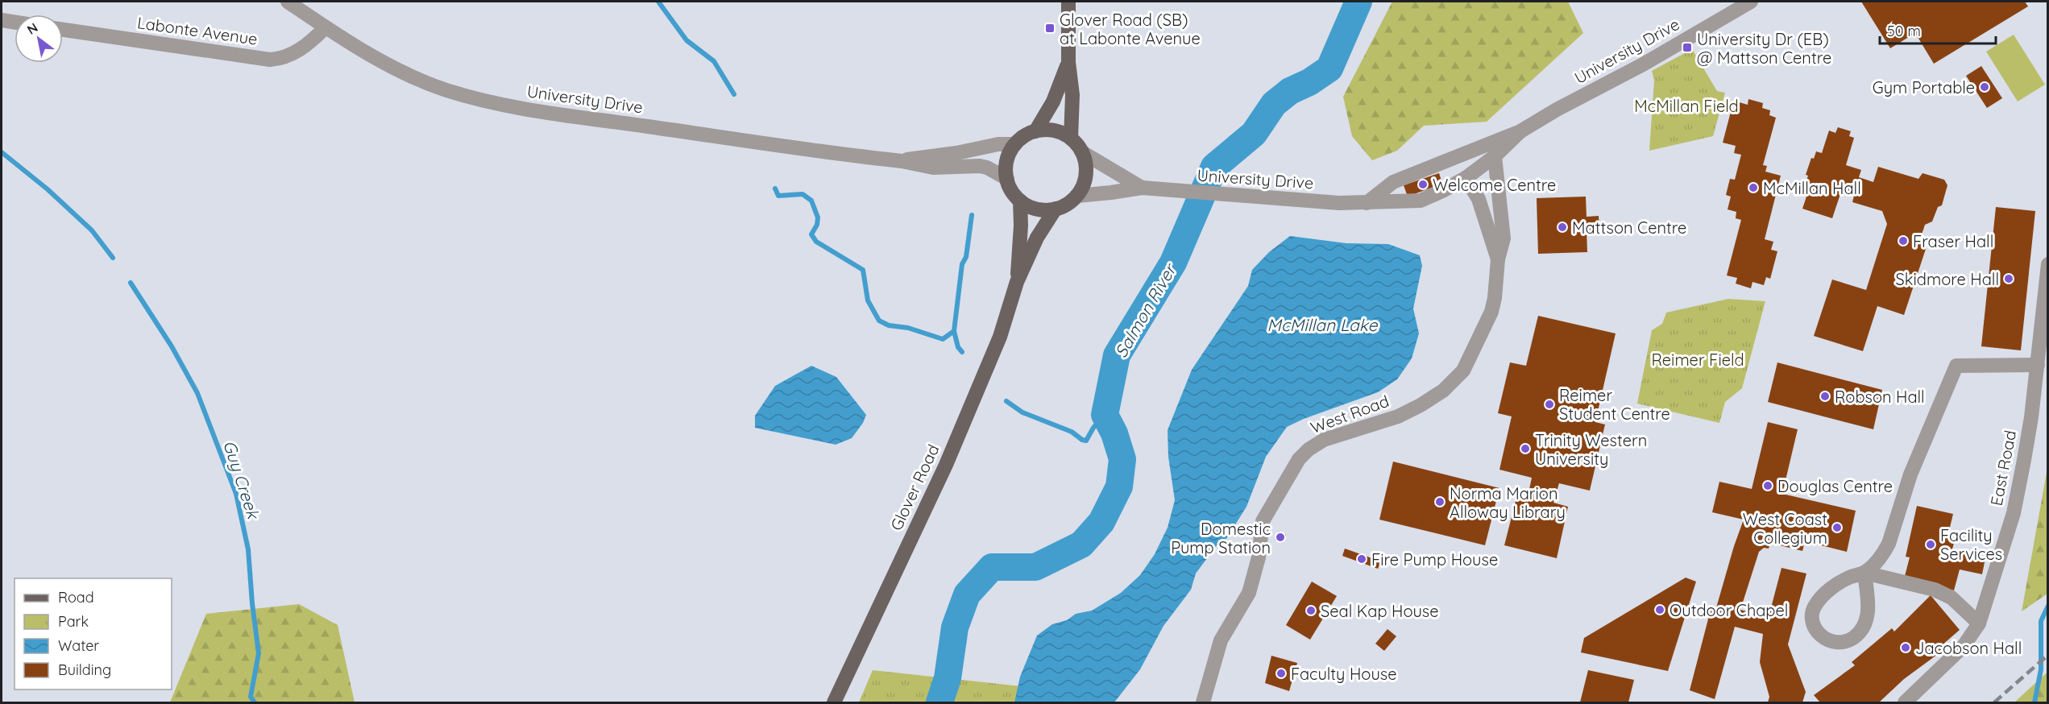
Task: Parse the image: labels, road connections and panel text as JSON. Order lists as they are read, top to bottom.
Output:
{
  "streets": {
    "main road": ["Glover Road"],
    "street": [
      "Labonte Avenue",
      "University Drive",
      "West Road",
      "East Road"
    ]
  },
  "crossings": [
    ["Labonte Avenue", "University Drive"],
    ["University Drive", "West Road"],
    ["University Drive", "Glover Road"]
  ],
  "water": ["Salmon River", "McMillan Lake", "Guy Creek"],
  "parks": ["McMillan Field", "Reimer Field"],
  "places": {
    "transit": ["Glover Road (SB) at Labonte Avenue", "University Dr (EB) @ Mattson Centre"],
    "other": [
      "Gym Portable",
      "Welcome Centre",
      "McMillan Hall",
      "Mattson Centre",
      "Fraser Hall",
      "Skidmore Hall",
      "Robson Hall",
      "Reimer Student Centre",
      "Trinity Western University",
      "Douglas Centre",
      "Norma Marion Alloway Library",
      "West Coast Collegium",
      "Domestic Pump Station",
      "Facility Services",
      "Fire Pump House",
      "Outdoor Chapel",
      "Seal Kap House",
      "Jacobson Hall",
      "Faculty House"
    ]
  },
  "legend": [
    "Road",
    "Park",
    "Water",
    "Building"
  ],
  "scale_bar": "50 m",
  "north": "top left"
}
